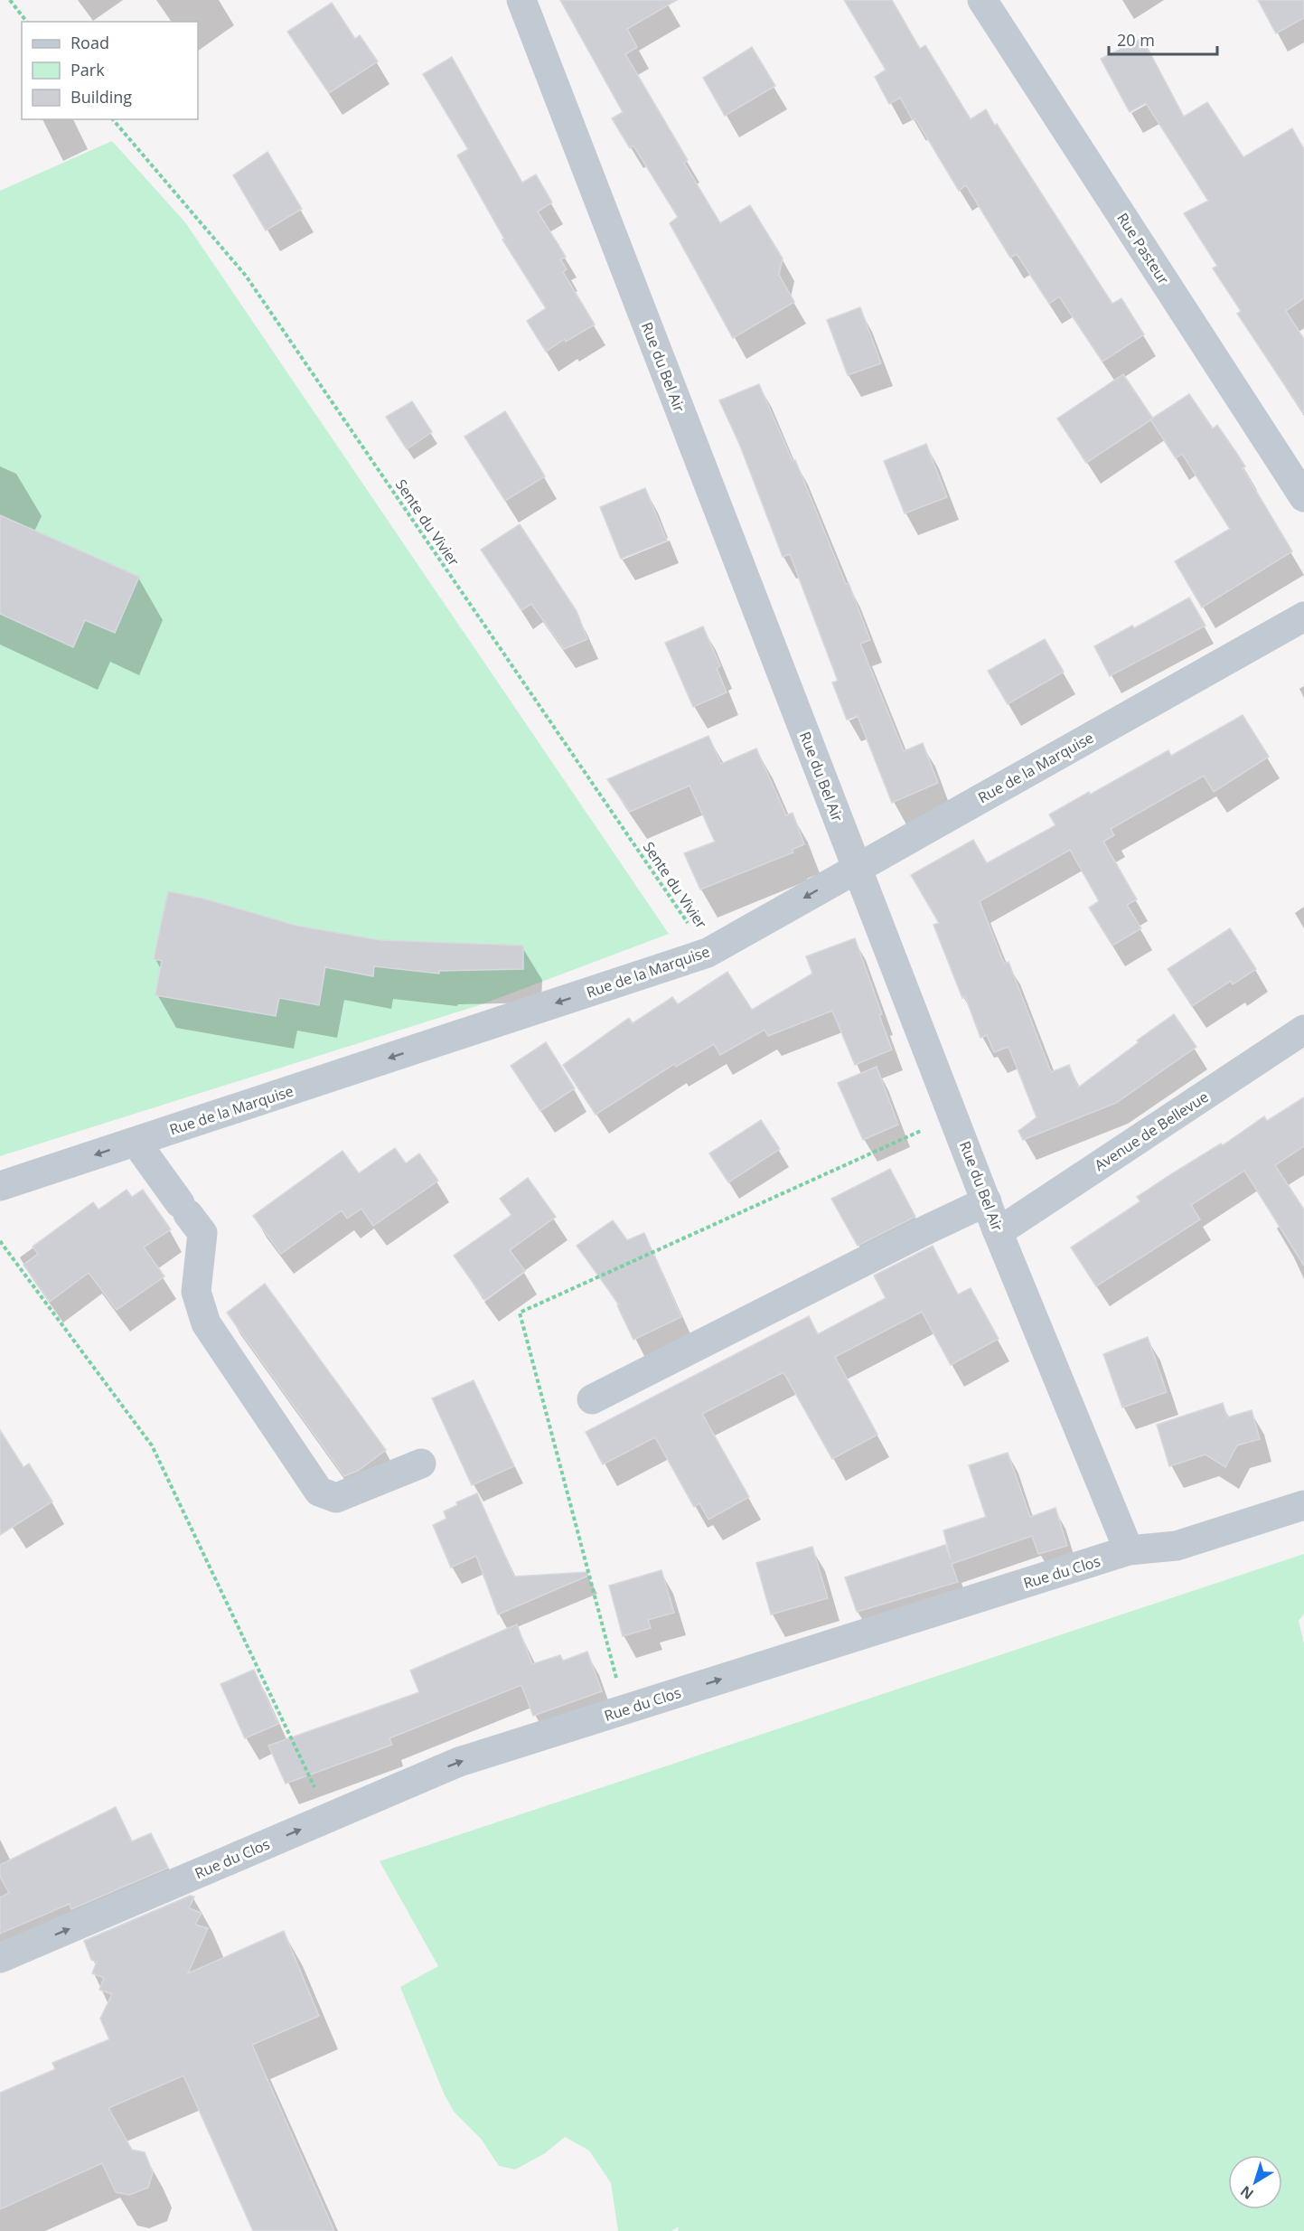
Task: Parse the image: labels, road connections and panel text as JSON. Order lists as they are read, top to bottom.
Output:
{
  "streets": {
    "street": [
      "Rue Pasteur",
      "Rue du Bel Air",
      "Rue de la Marquise",
      "Avenue de Bellevue",
      "Rue du Clos"
    ],
    "path": ["Sente du Vivier"]
  },
  "crossings": [
    ["Rue du Bel Air", "Rue de la Marquise"],
    ["Rue du Bel Air", "Avenue de Bellevue"],
    ["Rue du Bel Air", "Rue du Clos"],
    ["Sente du Vivier", "Rue de la Marquise"]
  ],
  "one_way": ["Rue de la Marquise", "Rue du Clos"],
  "legend": ["Road", "Park", "Building"],
  "scale_bar": "20 m",
  "north": "bottom left"
}
